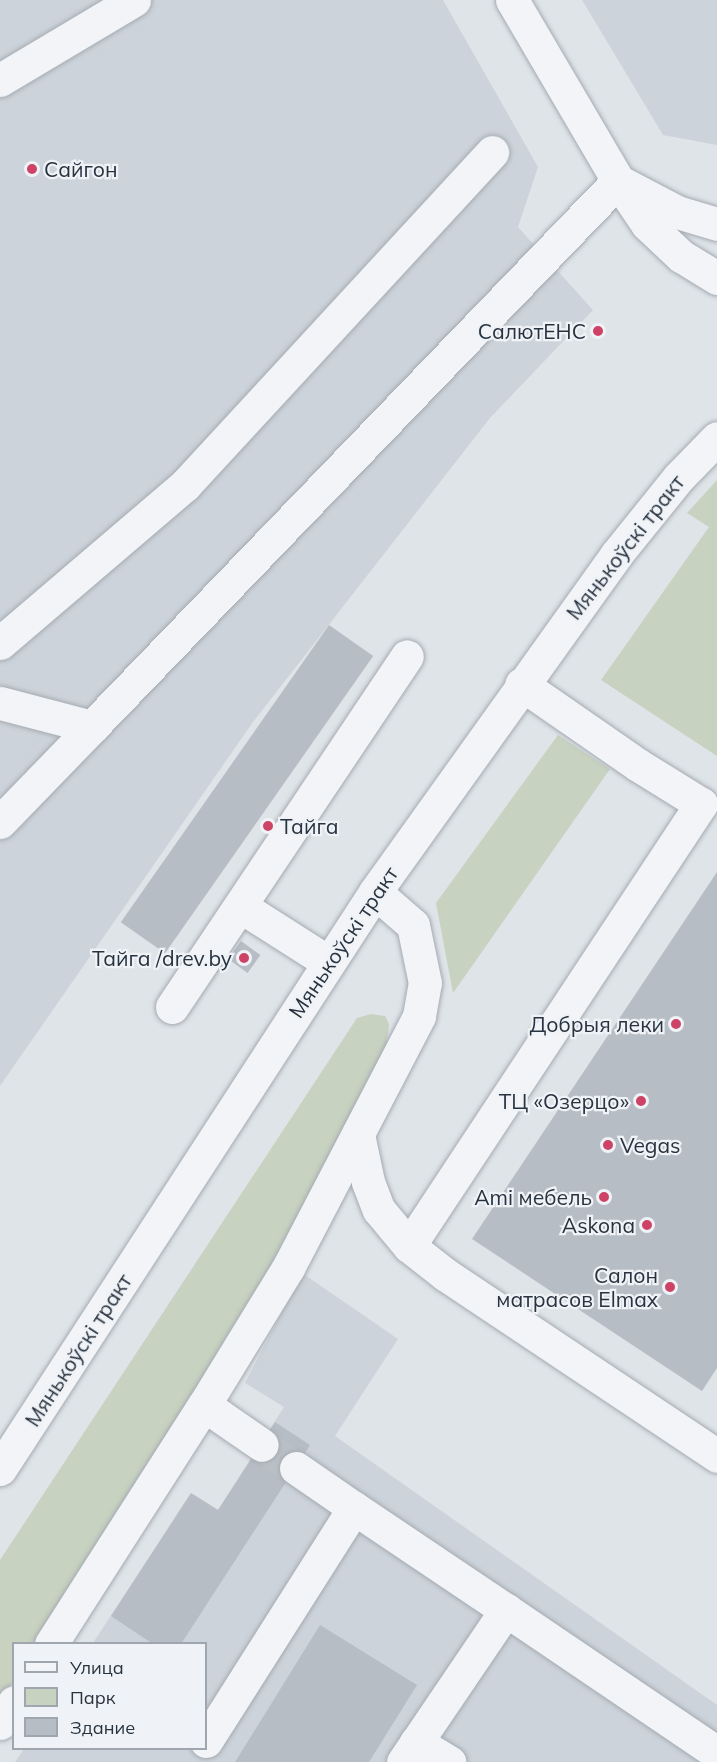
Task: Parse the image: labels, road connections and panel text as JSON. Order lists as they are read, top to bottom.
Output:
{
  "streets": {
    "street": ["Мянькоўскі тракт"]
  },
  "places": [
    "Сайгон",
    "СалютЕНС",
    "Тайга",
    "Тайга /drev.by",
    "Добрыя леки",
    "ТЦ «Озерцо»",
    "Vegas",
    "Ami мебель",
    "Askona",
    "Салон матрасов Elmax"
  ],
  "legend": ["Улица", "Парк", "Здание"]
}
